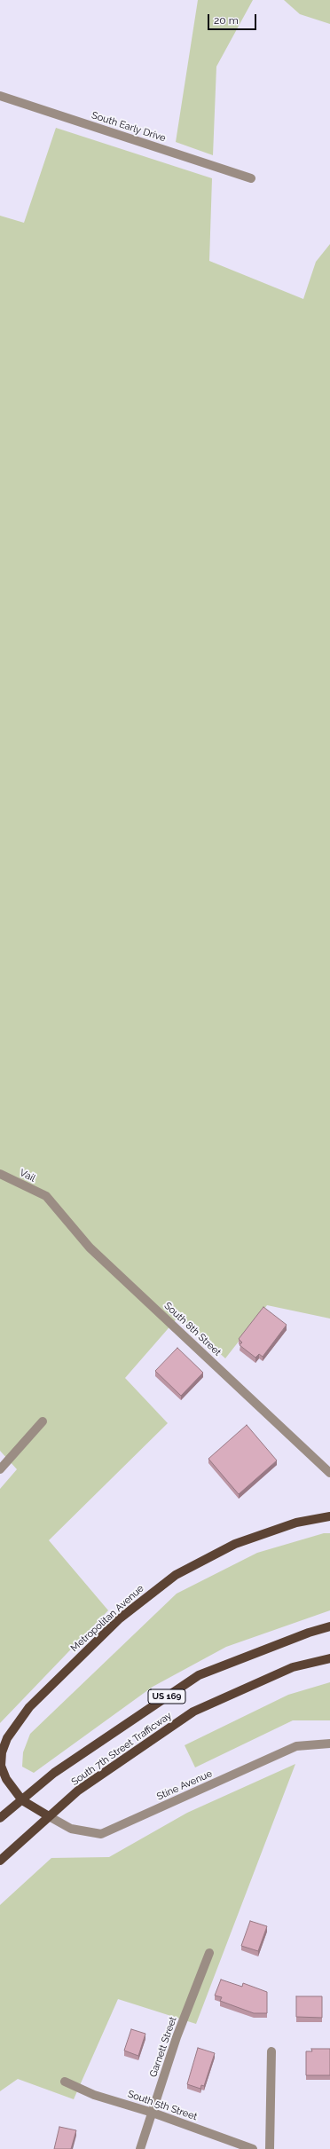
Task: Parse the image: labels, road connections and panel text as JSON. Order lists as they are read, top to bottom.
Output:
{
  "streets": {
    "main road": ["Metropolitan Avenue", "US 169", "South 7th Street Trafficway"],
    "street": [
      "South Early Drive",
      "Vail",
      "South 8th Street",
      "Stine Avenue",
      "Garnett Street",
      "South 5th Street"
    ]
  },
  "crossings": [
    ["Vail", "South 8th Street"],
    ["Metropolitan Avenue", "South 7th Street Trafficway"],
    ["South 7th Street Trafficway", "Stine Avenue"],
    ["Garnett Street", "South 5th Street"]
  ],
  "scale_bar": "20 m"
}
